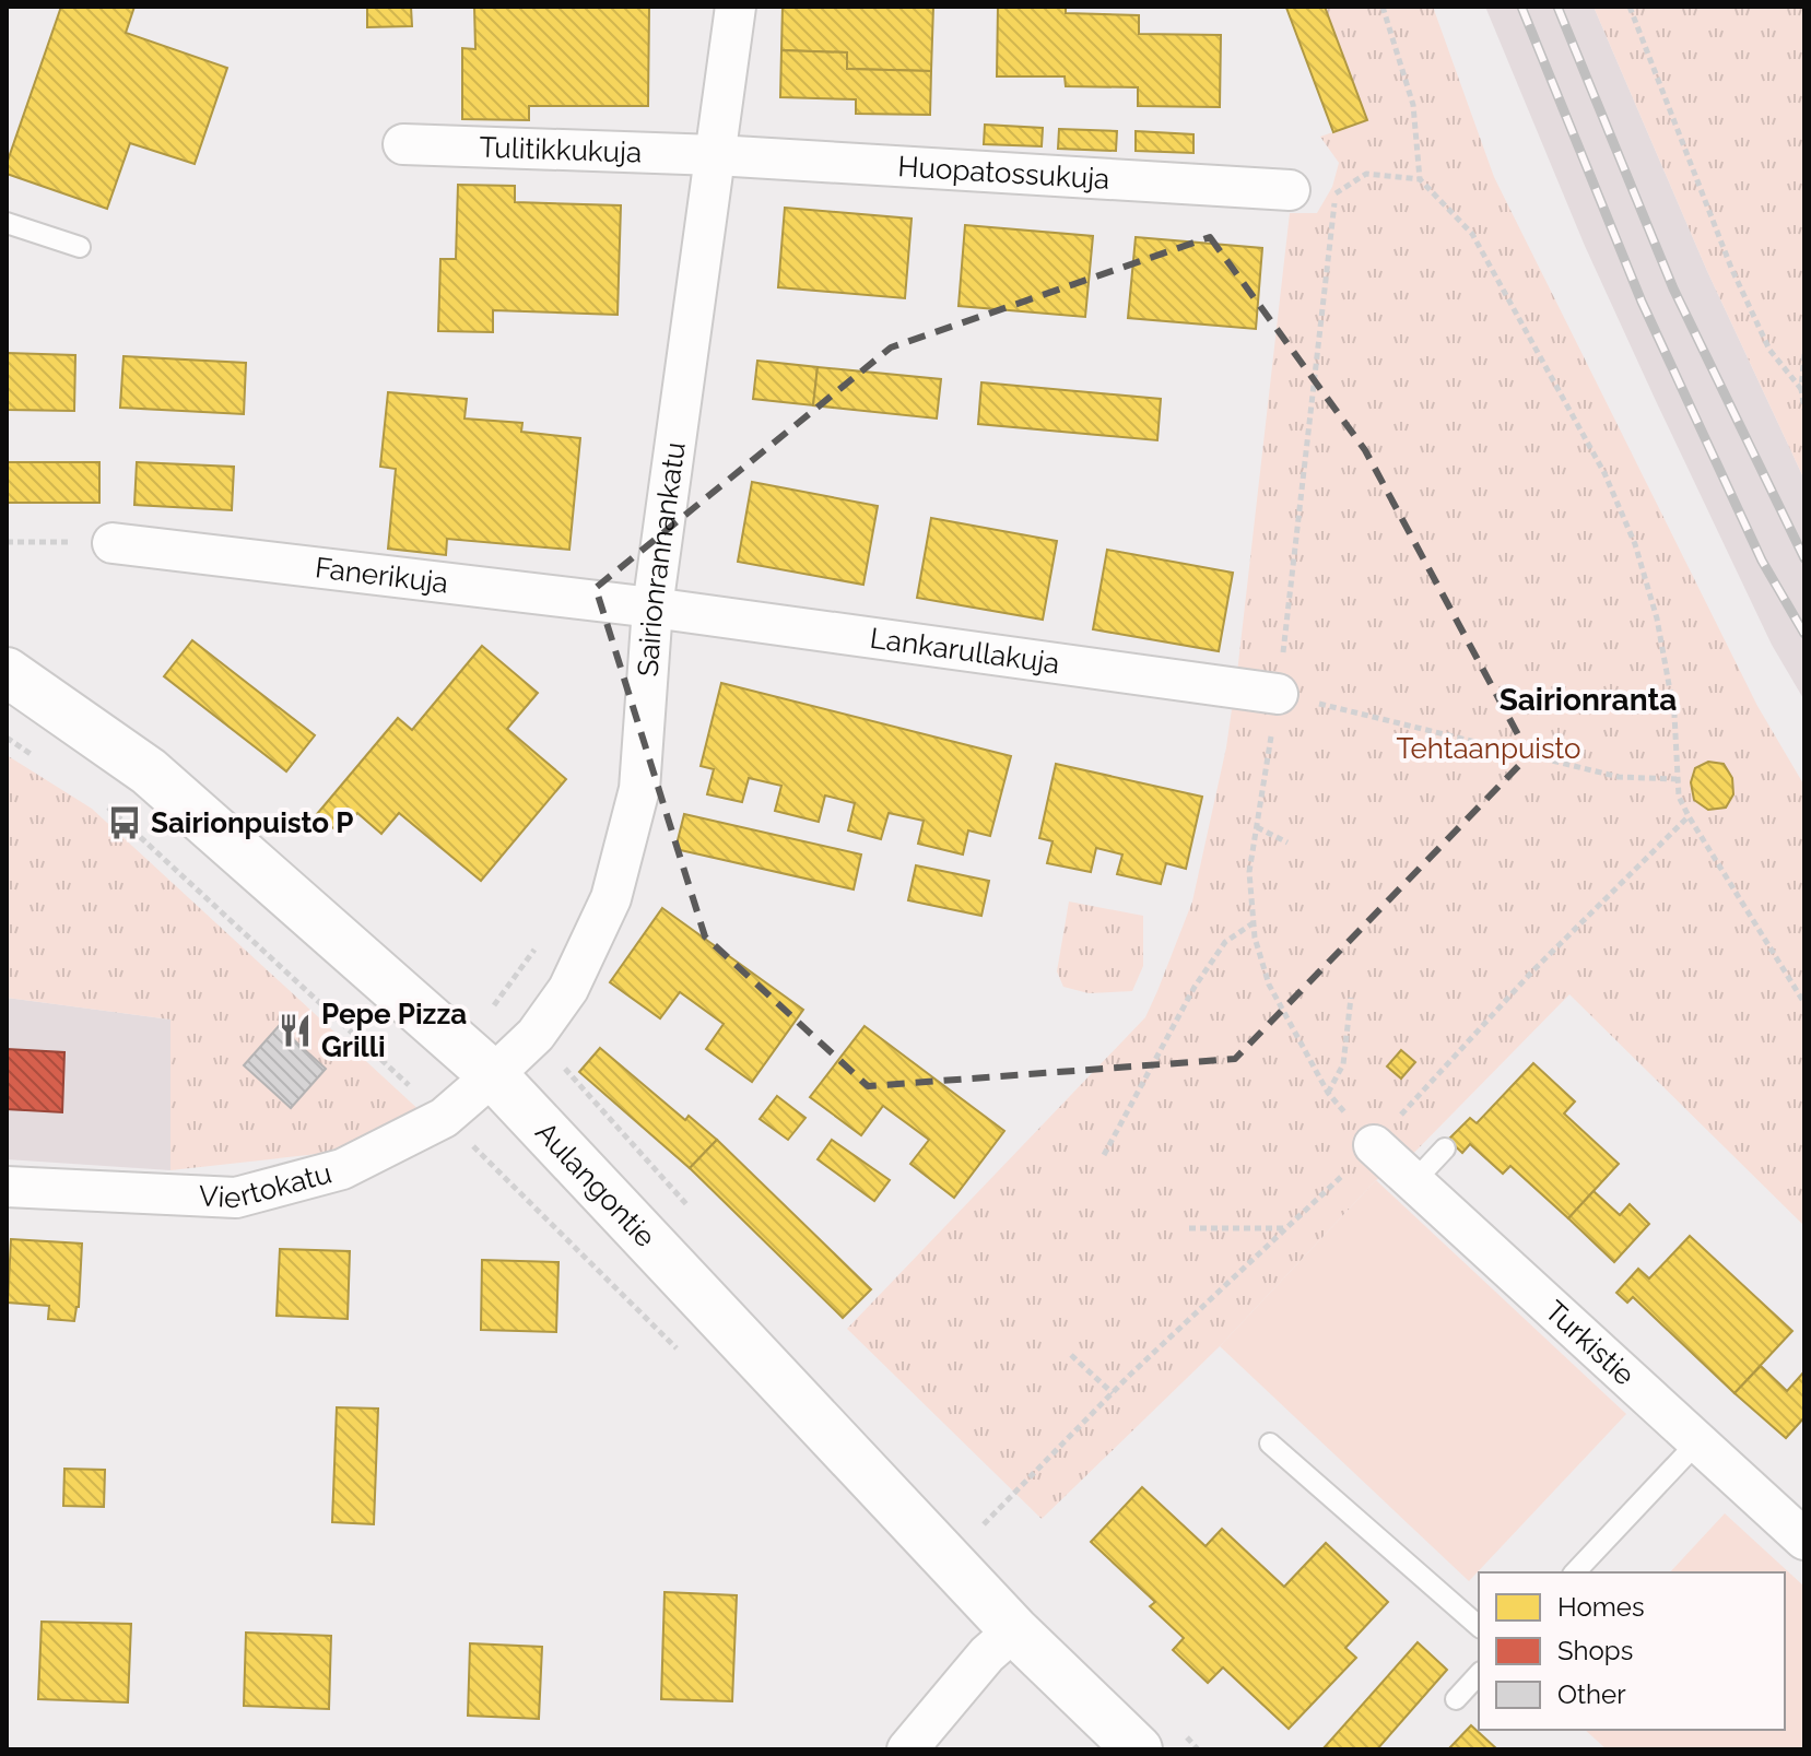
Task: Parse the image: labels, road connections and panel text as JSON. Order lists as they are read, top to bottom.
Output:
{
  "streets": {
    "main road": ["Aulangontie"],
    "street": [
      "Tulitikkukuja",
      "Huopatossukuja",
      "Sairionrannankatu",
      "Fanerikuja",
      "Lankarullakuja",
      "Viertokatu",
      "Turkistie"
    ]
  },
  "crossings": [
    ["Tulitikkukuja", "Huopatossukuja"],
    ["Tulitikkukuja", "Sairionrannankatu"],
    ["Huopatossukuja", "Sairionrannankatu"],
    ["Sairionrannankatu", "Fanerikuja"],
    ["Sairionrannankatu", "Lankarullakuja"],
    ["Sairionrannankatu", "Viertokatu"],
    ["Sairionrannankatu", "Aulangontie"],
    ["Fanerikuja", "Lankarullakuja"],
    ["Viertokatu", "Aulangontie"]
  ],
  "districts": ["Sairionranta"],
  "parks": ["Tehtaanpuisto"],
  "places": {
    "bus stop": ["Sairionpuisto P"],
    "restaurant": ["Pepe Pizza Grilli"]
  },
  "legend": ["Homes", "Shops", "Other"]
}
